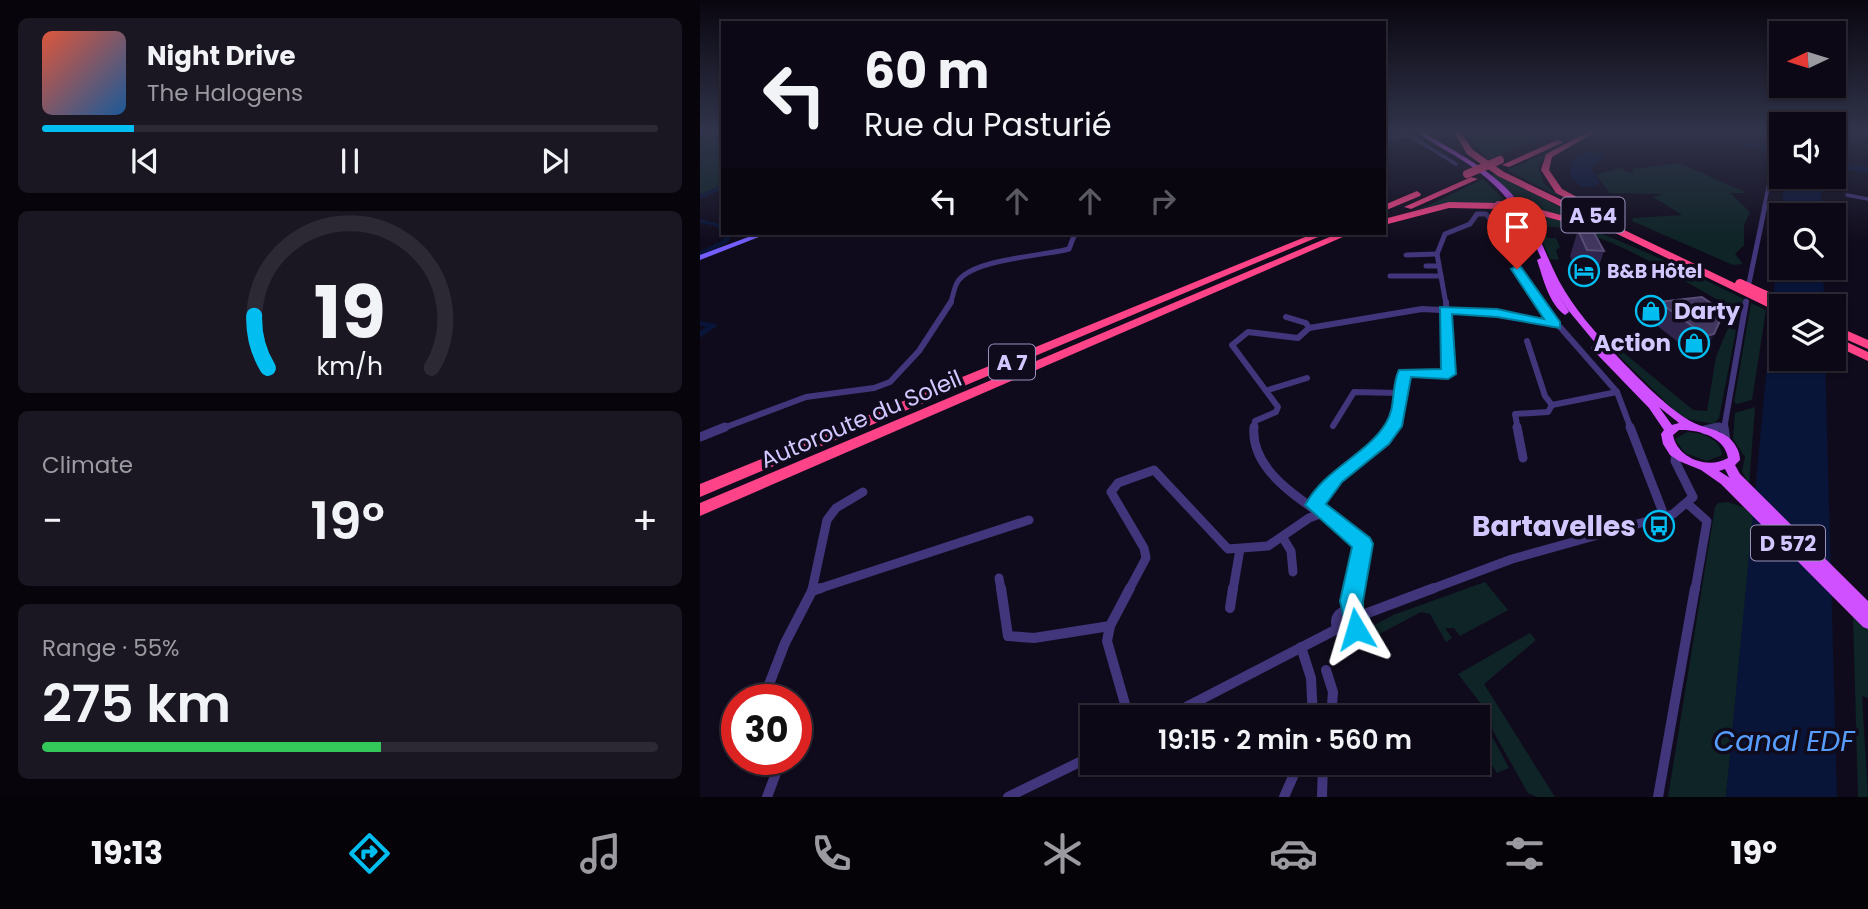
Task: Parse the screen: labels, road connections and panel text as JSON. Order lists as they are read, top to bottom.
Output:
{
  "streets": {
    "highway": ["A 54", "A 7", "Autoroute du Soleil"],
    "main road": ["D 572"]
  },
  "water": ["Canal EDF"],
  "places": {
    "hotel": ["B&B Hôtel"],
    "shop": ["Darty", "Action"],
    "bus stop": ["Bartavelles"]
  },
  "north": "left",
  "page": {
    "turn": ["60 m", "Rue du Pasturié"],
    "song": ["Night Drive", "The Halogens"],
    "tile": [
      "Climate",
      ["Range · 55%", "275 km"]
    ],
    "heat": ["−", "19°", "+"],
    "limit": "30",
    "trip": "19:15 · 2 min · 560 m",
    "tabs": ["19:13", "19°"],
    "gauge": ["19", "km/h"]
  }
}
